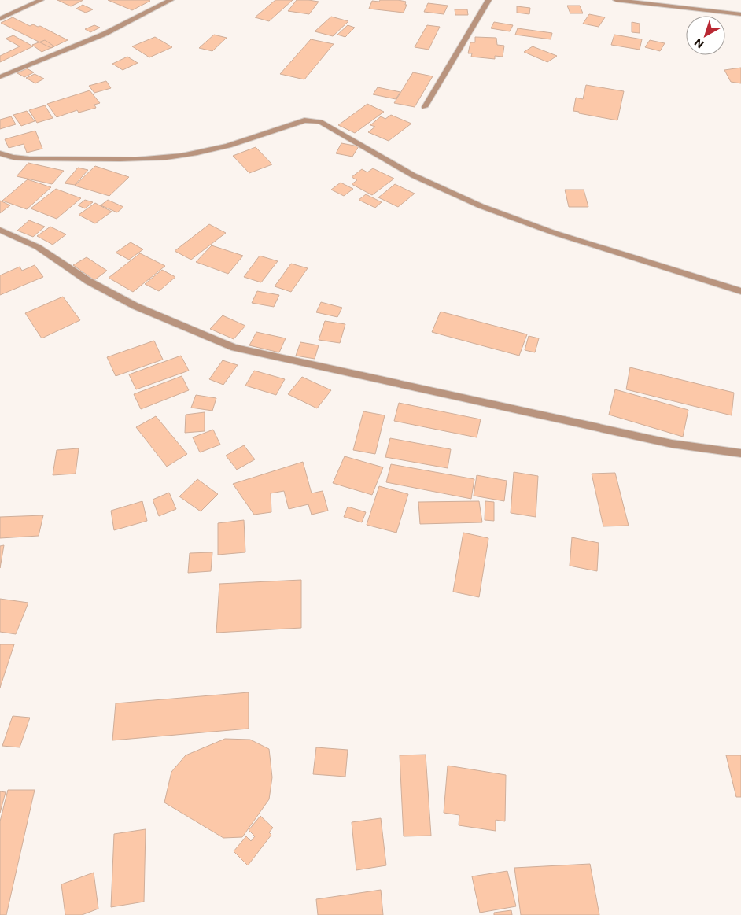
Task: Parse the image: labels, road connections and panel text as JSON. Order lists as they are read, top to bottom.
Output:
{
  "north": "bottom left"
}
